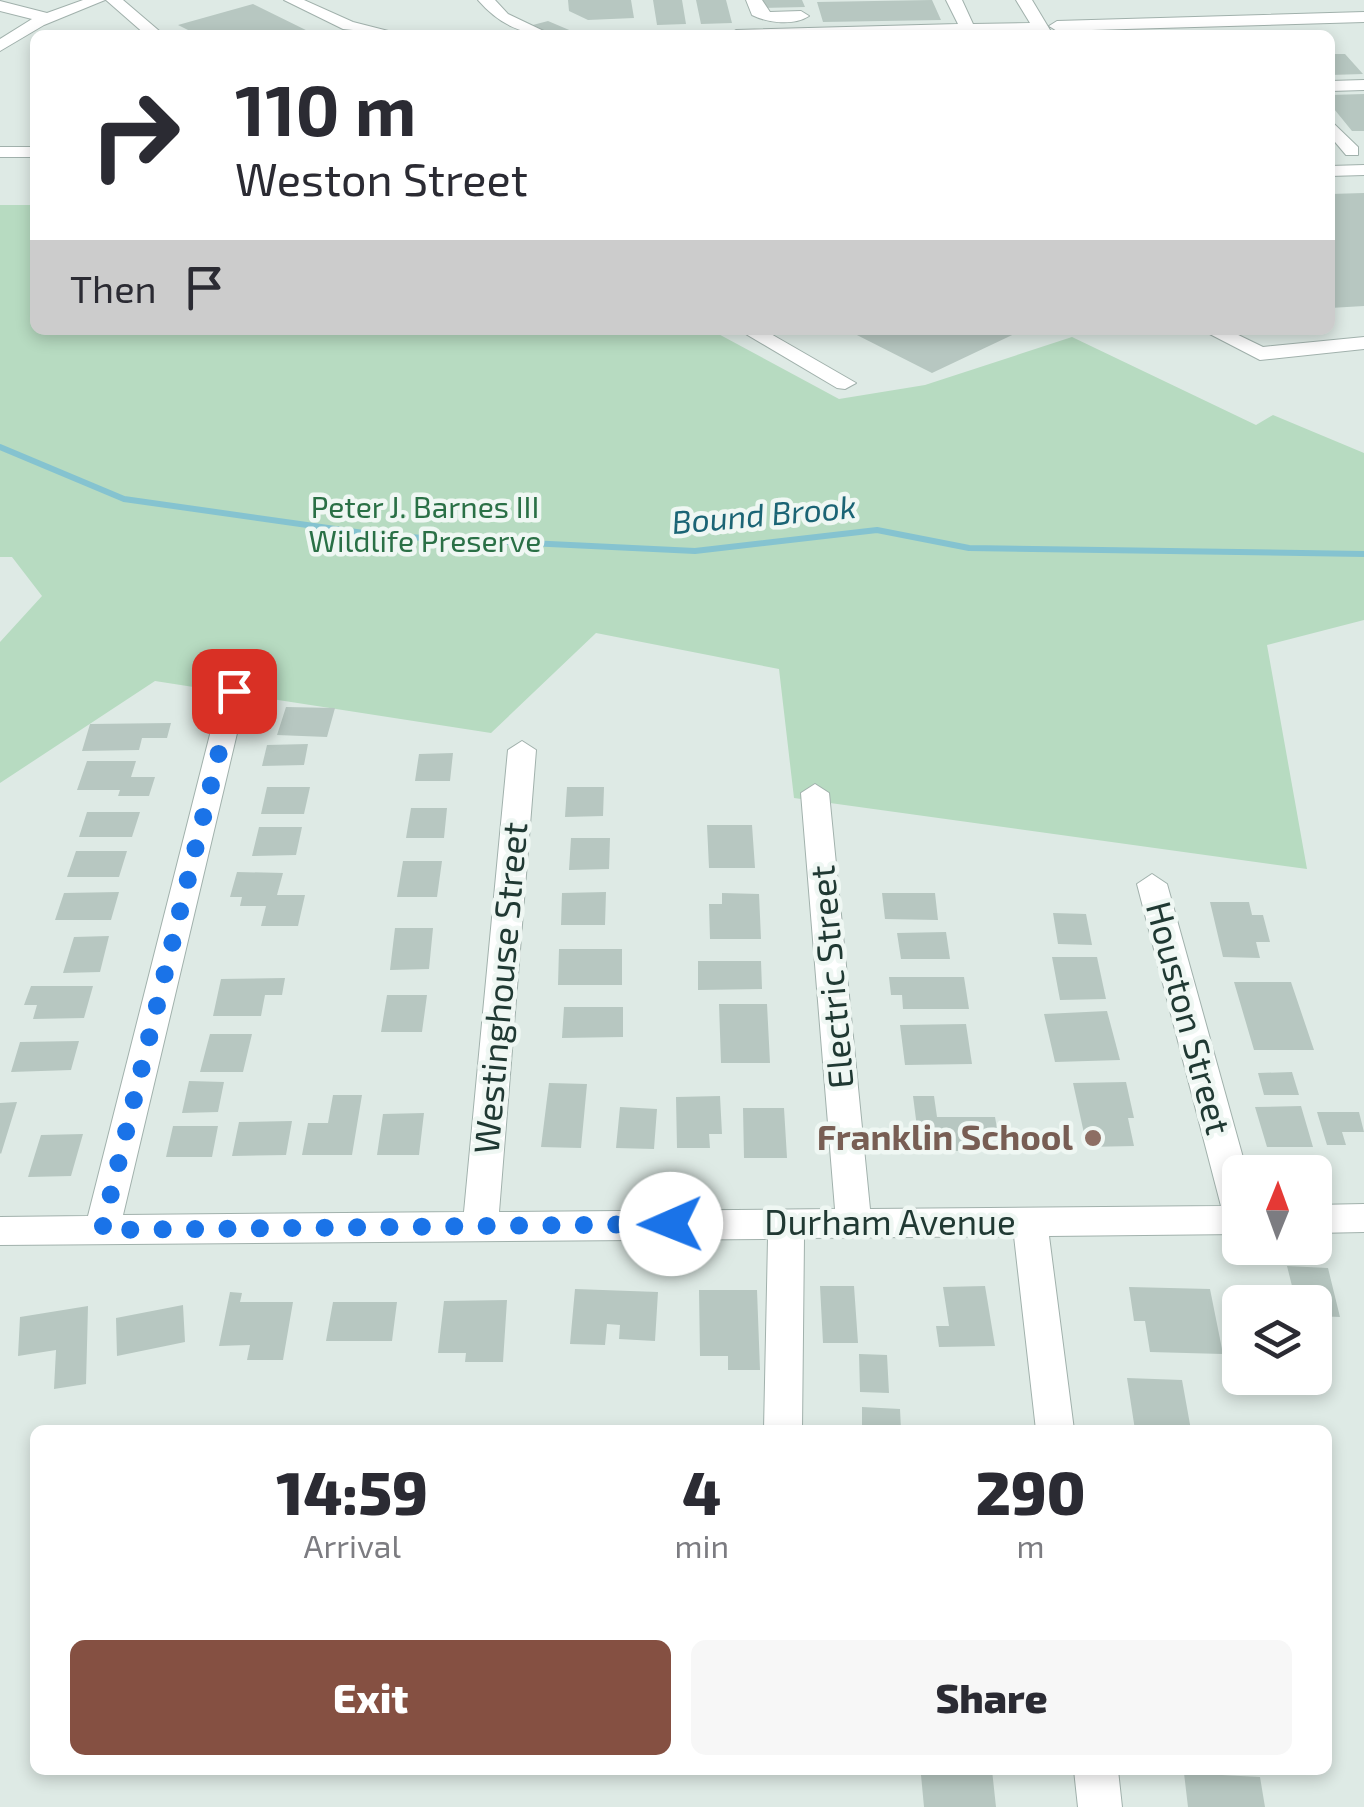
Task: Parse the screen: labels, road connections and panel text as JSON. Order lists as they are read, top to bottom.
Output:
{
  "streets": {
    "street": [
      "Electric Street",
      "Westinghouse Street",
      "Houston Street",
      "Durham Avenue"
    ]
  },
  "crossings": [
    ["Electric Street", "Durham Avenue"],
    ["Westinghouse Street", "Durham Avenue"]
  ],
  "water": ["Bound Brook"],
  "parks": ["Peter J. Barnes III Wildlife Preserve"],
  "places": ["Franklin School"],
  "north": "top",
  "page": {
    "turn": ["110 m", "Weston Street"],
    "then": "Then",
    "eta": [
      "14:59",
      "Arrival",
      "4",
      "min",
      "290",
      "m"
    ],
    "buttons": ["Exit", "Share"]
  }
}
